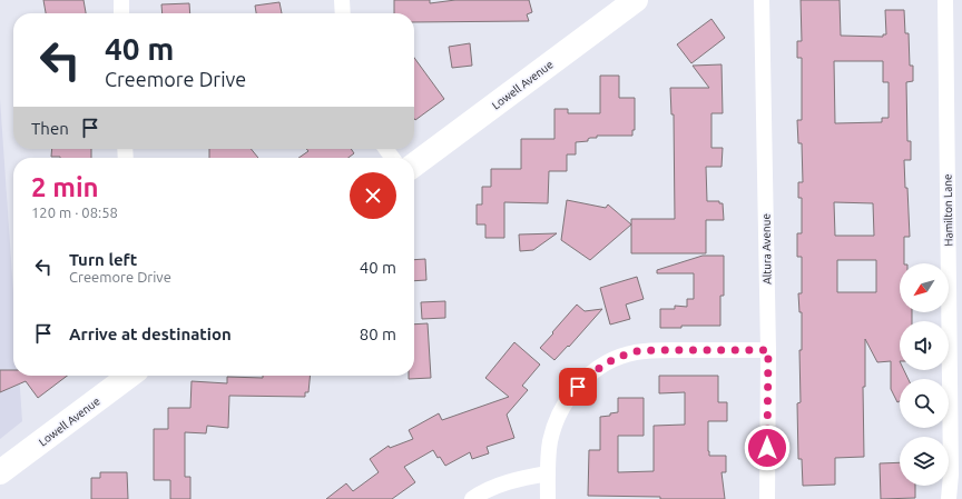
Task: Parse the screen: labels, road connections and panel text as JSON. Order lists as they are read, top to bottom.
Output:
{
  "streets": {
    "main road": ["Lowell Avenue"],
    "street": ["Hamilton Lane", "Altura Avenue"]
  },
  "north": "bottom left",
  "page": {
    "turn": ["40 m", "Creemore Drive"],
    "then": "Then",
    "heading": ["2 min", "120 m · 08:58"],
    "list": [
      {
        "name": "Turn left",
        "note": "Creemore Drive",
        "value": "40 m"
      },
      {
        "name": "Arrive at destination",
        "value": "80 m"
      }
    ]
  }
}
